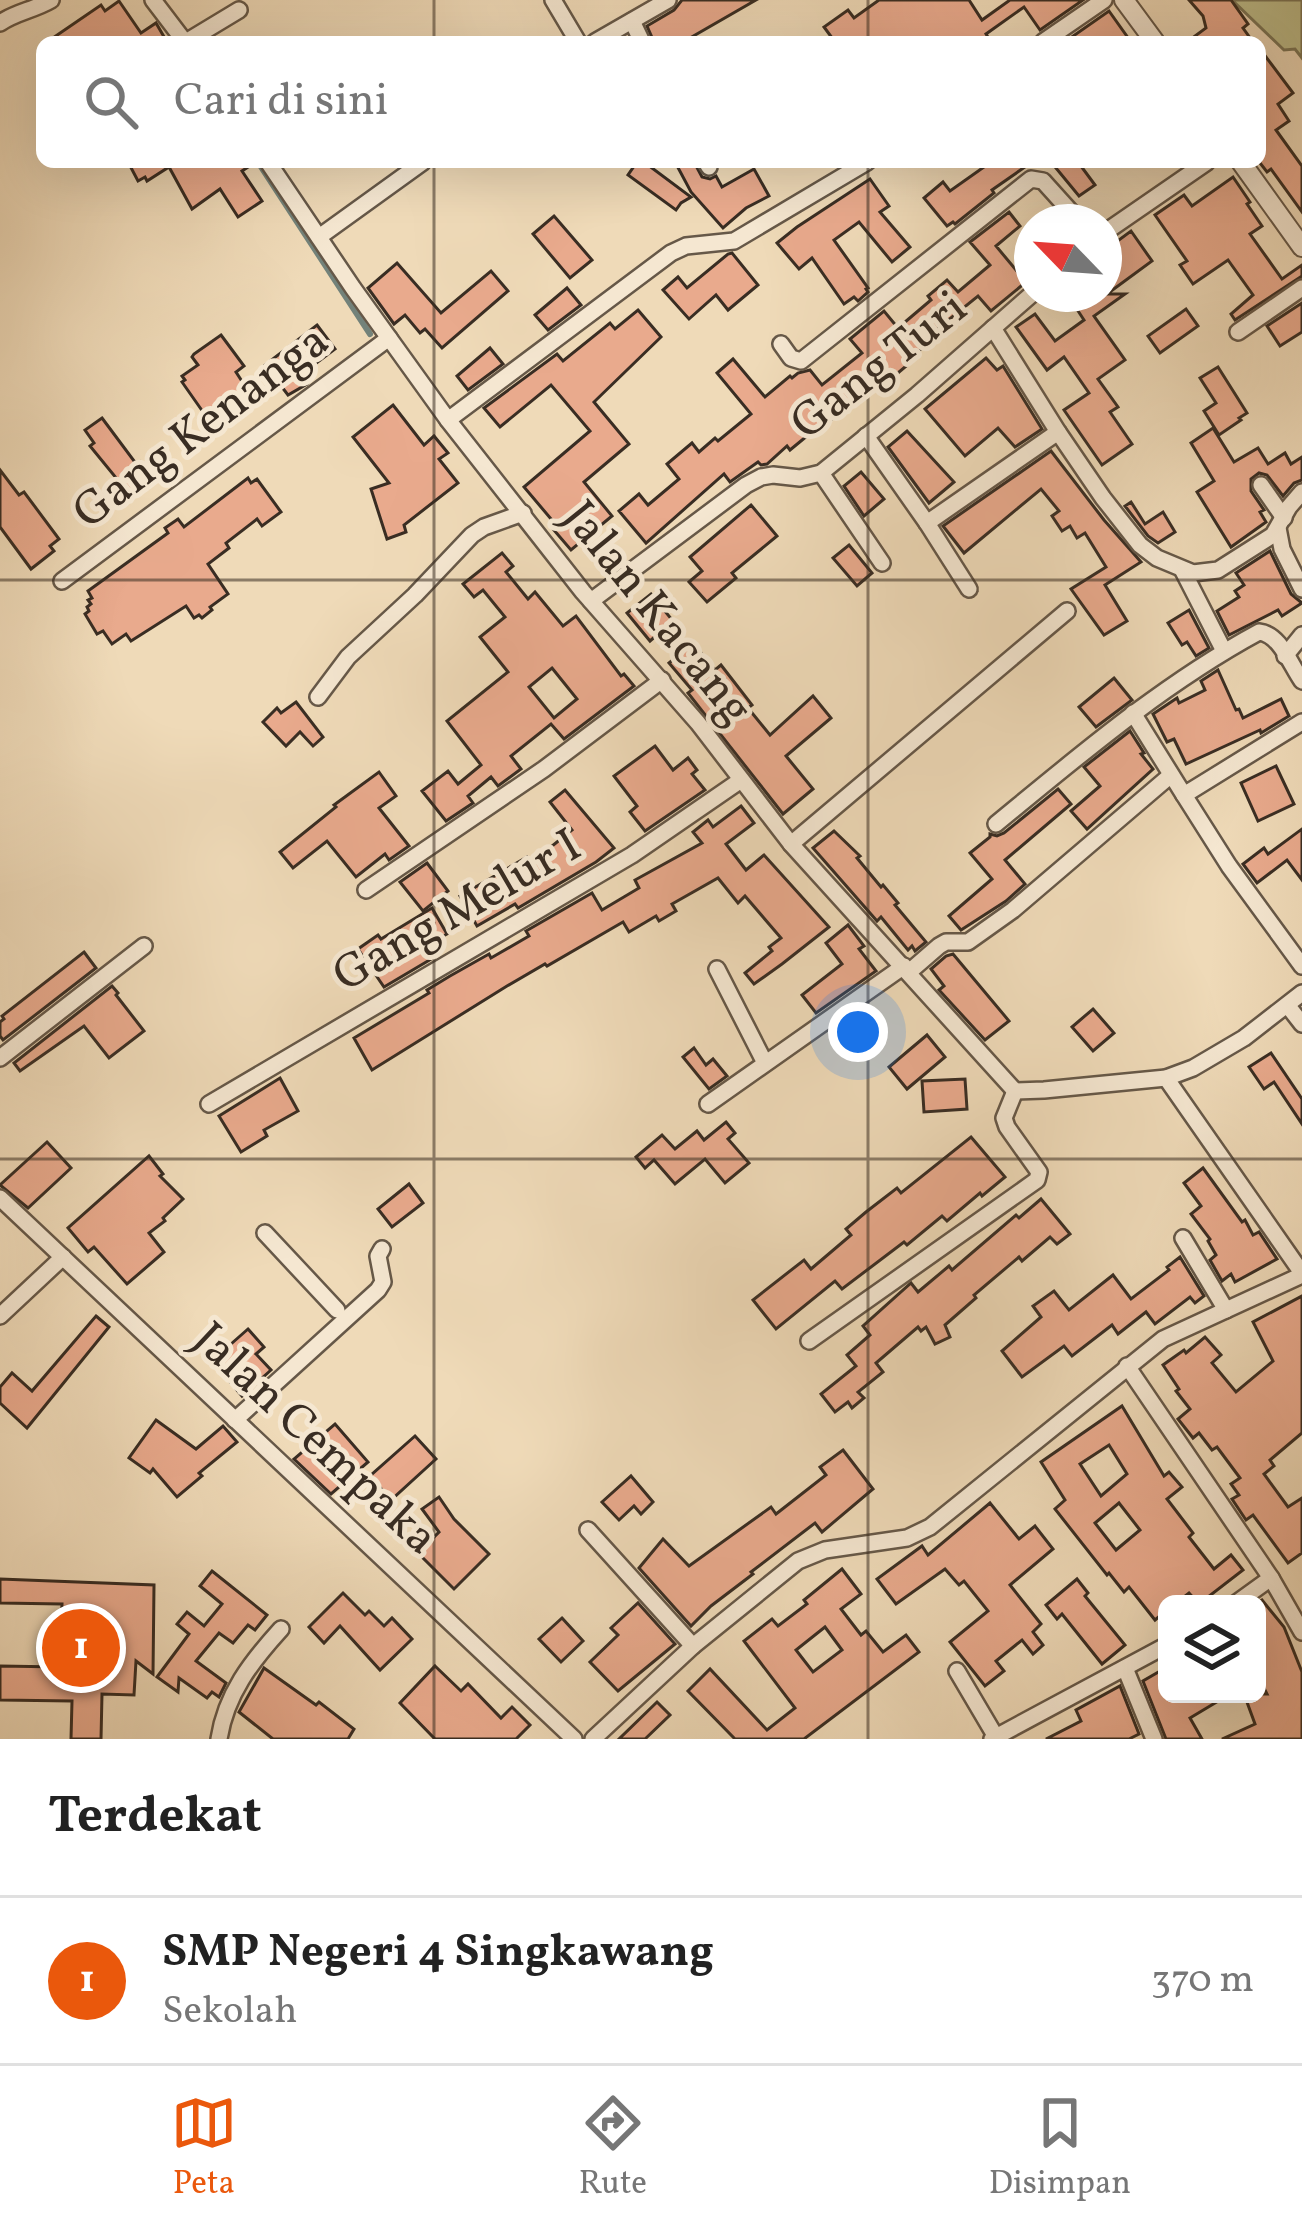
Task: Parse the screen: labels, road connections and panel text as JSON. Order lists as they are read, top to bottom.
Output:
{
  "streets": {
    "street": [
      "Gang Turi",
      "Gang Kenanga",
      "Jalan Kacang",
      "Gang Melur I",
      "Jalan Cempaka"
    ]
  },
  "crossings": [
    ["Gang Turi", "Jalan Kacang"],
    ["Gang Kenanga", "Jalan Kacang"],
    ["Jalan Kacang", "Gang Melur I"]
  ],
  "north": "top left",
  "page": {
    "search": "Cari di sini",
    "pins": "1",
    "heading": "Terdekat",
    "list": [
      {
        "mark": "1",
        "name": "SMP Negeri 4 Singkawang",
        "note": "Sekolah",
        "value": "370 m"
      }
    ],
    "nav": ["Peta", "Rute", "Disimpan"]
  }
}
